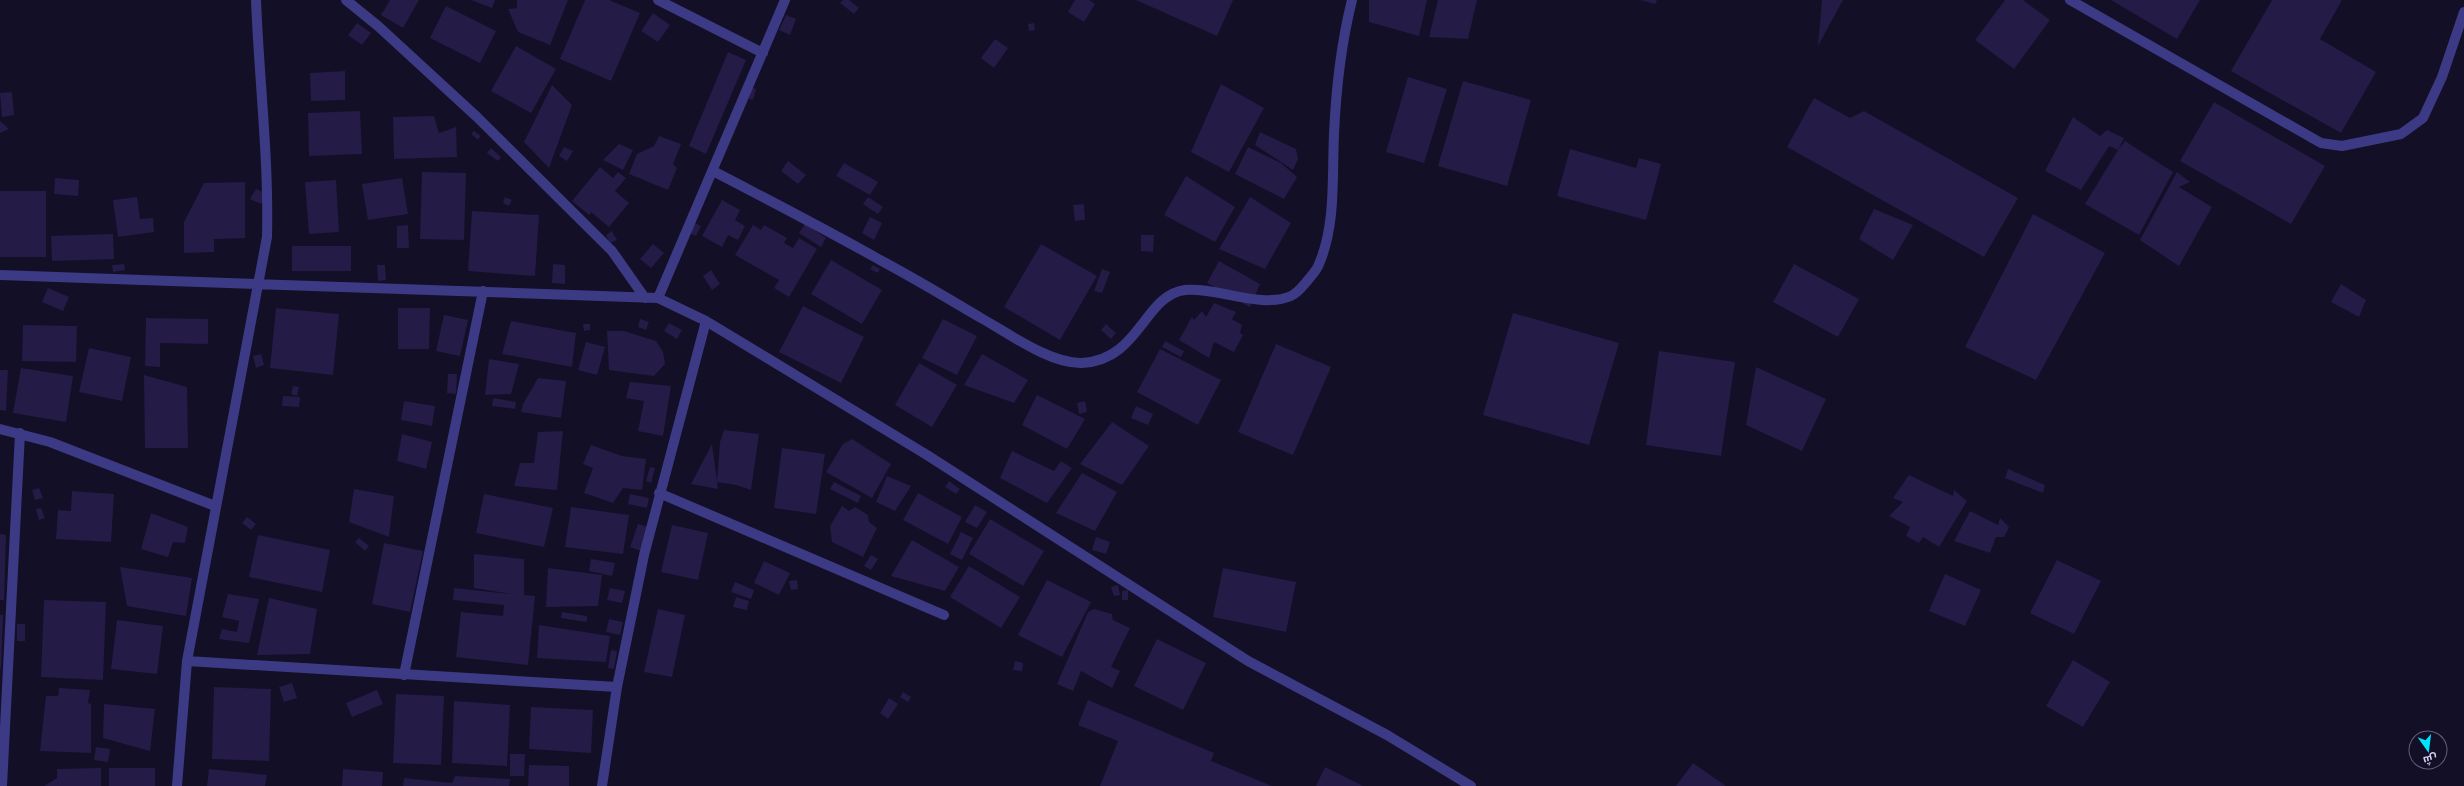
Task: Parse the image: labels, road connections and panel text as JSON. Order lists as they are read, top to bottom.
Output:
{
  "north": "bottom"
}
